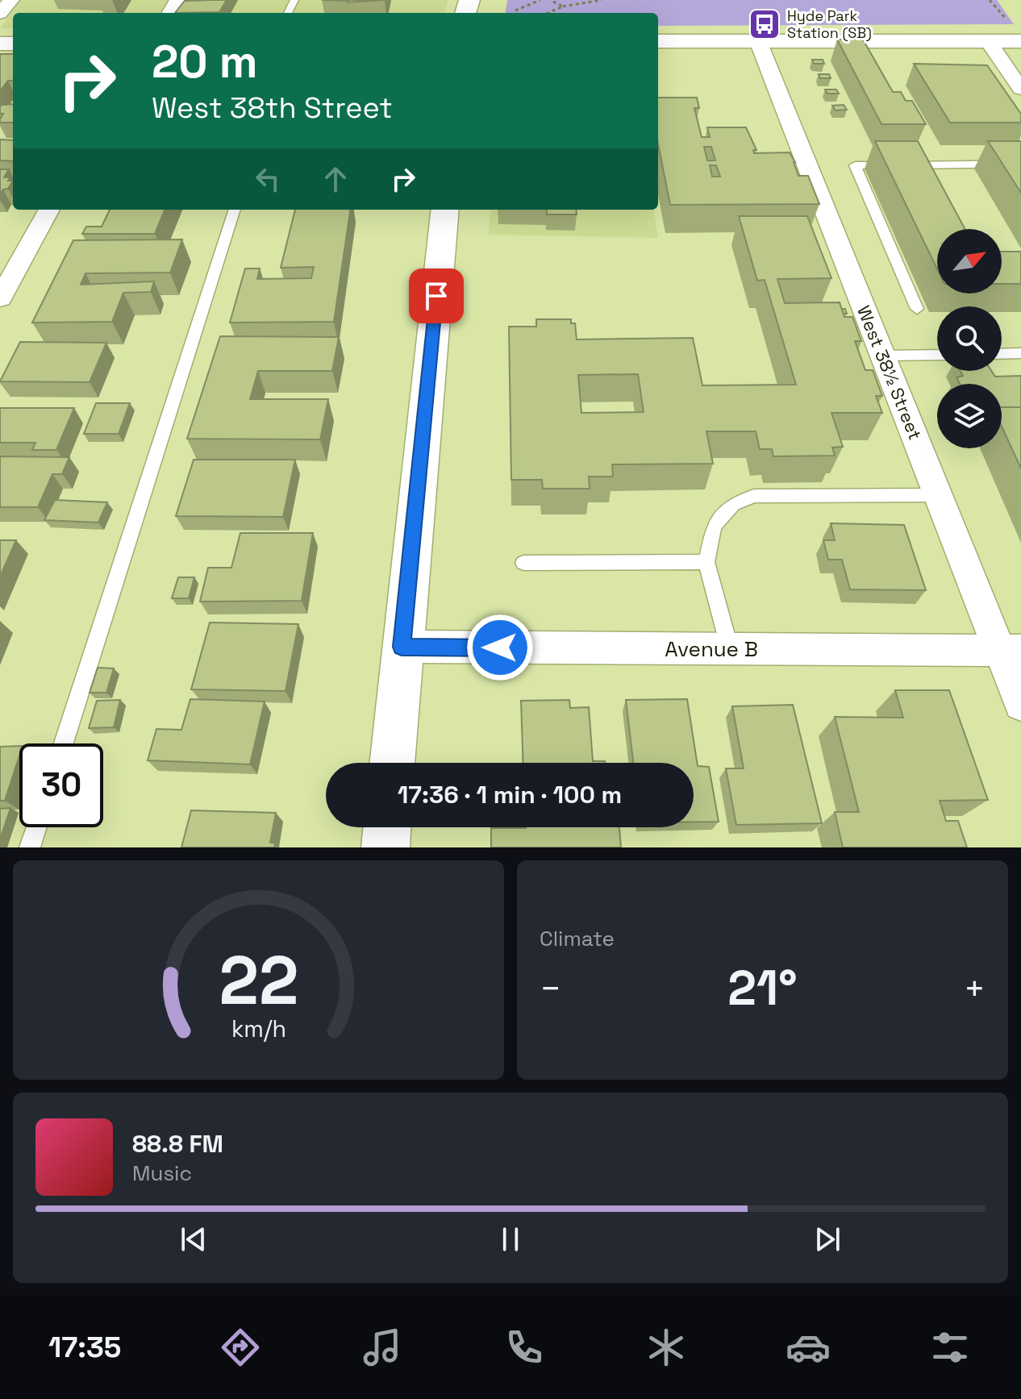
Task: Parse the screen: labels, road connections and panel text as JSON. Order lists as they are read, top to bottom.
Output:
{
  "streets": {
    "street": ["West 38½ Street", "Avenue B"]
  },
  "crossings": [
    ["West 38½ Street", "Avenue B"]
  ],
  "places": {
    "bus stop": ["Hyde Park Station (SB)"]
  },
  "north": "top right",
  "page": {
    "turn": ["20 m", "West 38th Street"],
    "limit": "30",
    "trip": "17:36 · 1 min · 100 m",
    "tile": "Climate",
    "heat": ["−", "21°", "+"],
    "song": ["88.8 FM", "Music"],
    "tabs": "17:35",
    "gauge": ["22", "km/h"]
  }
}
